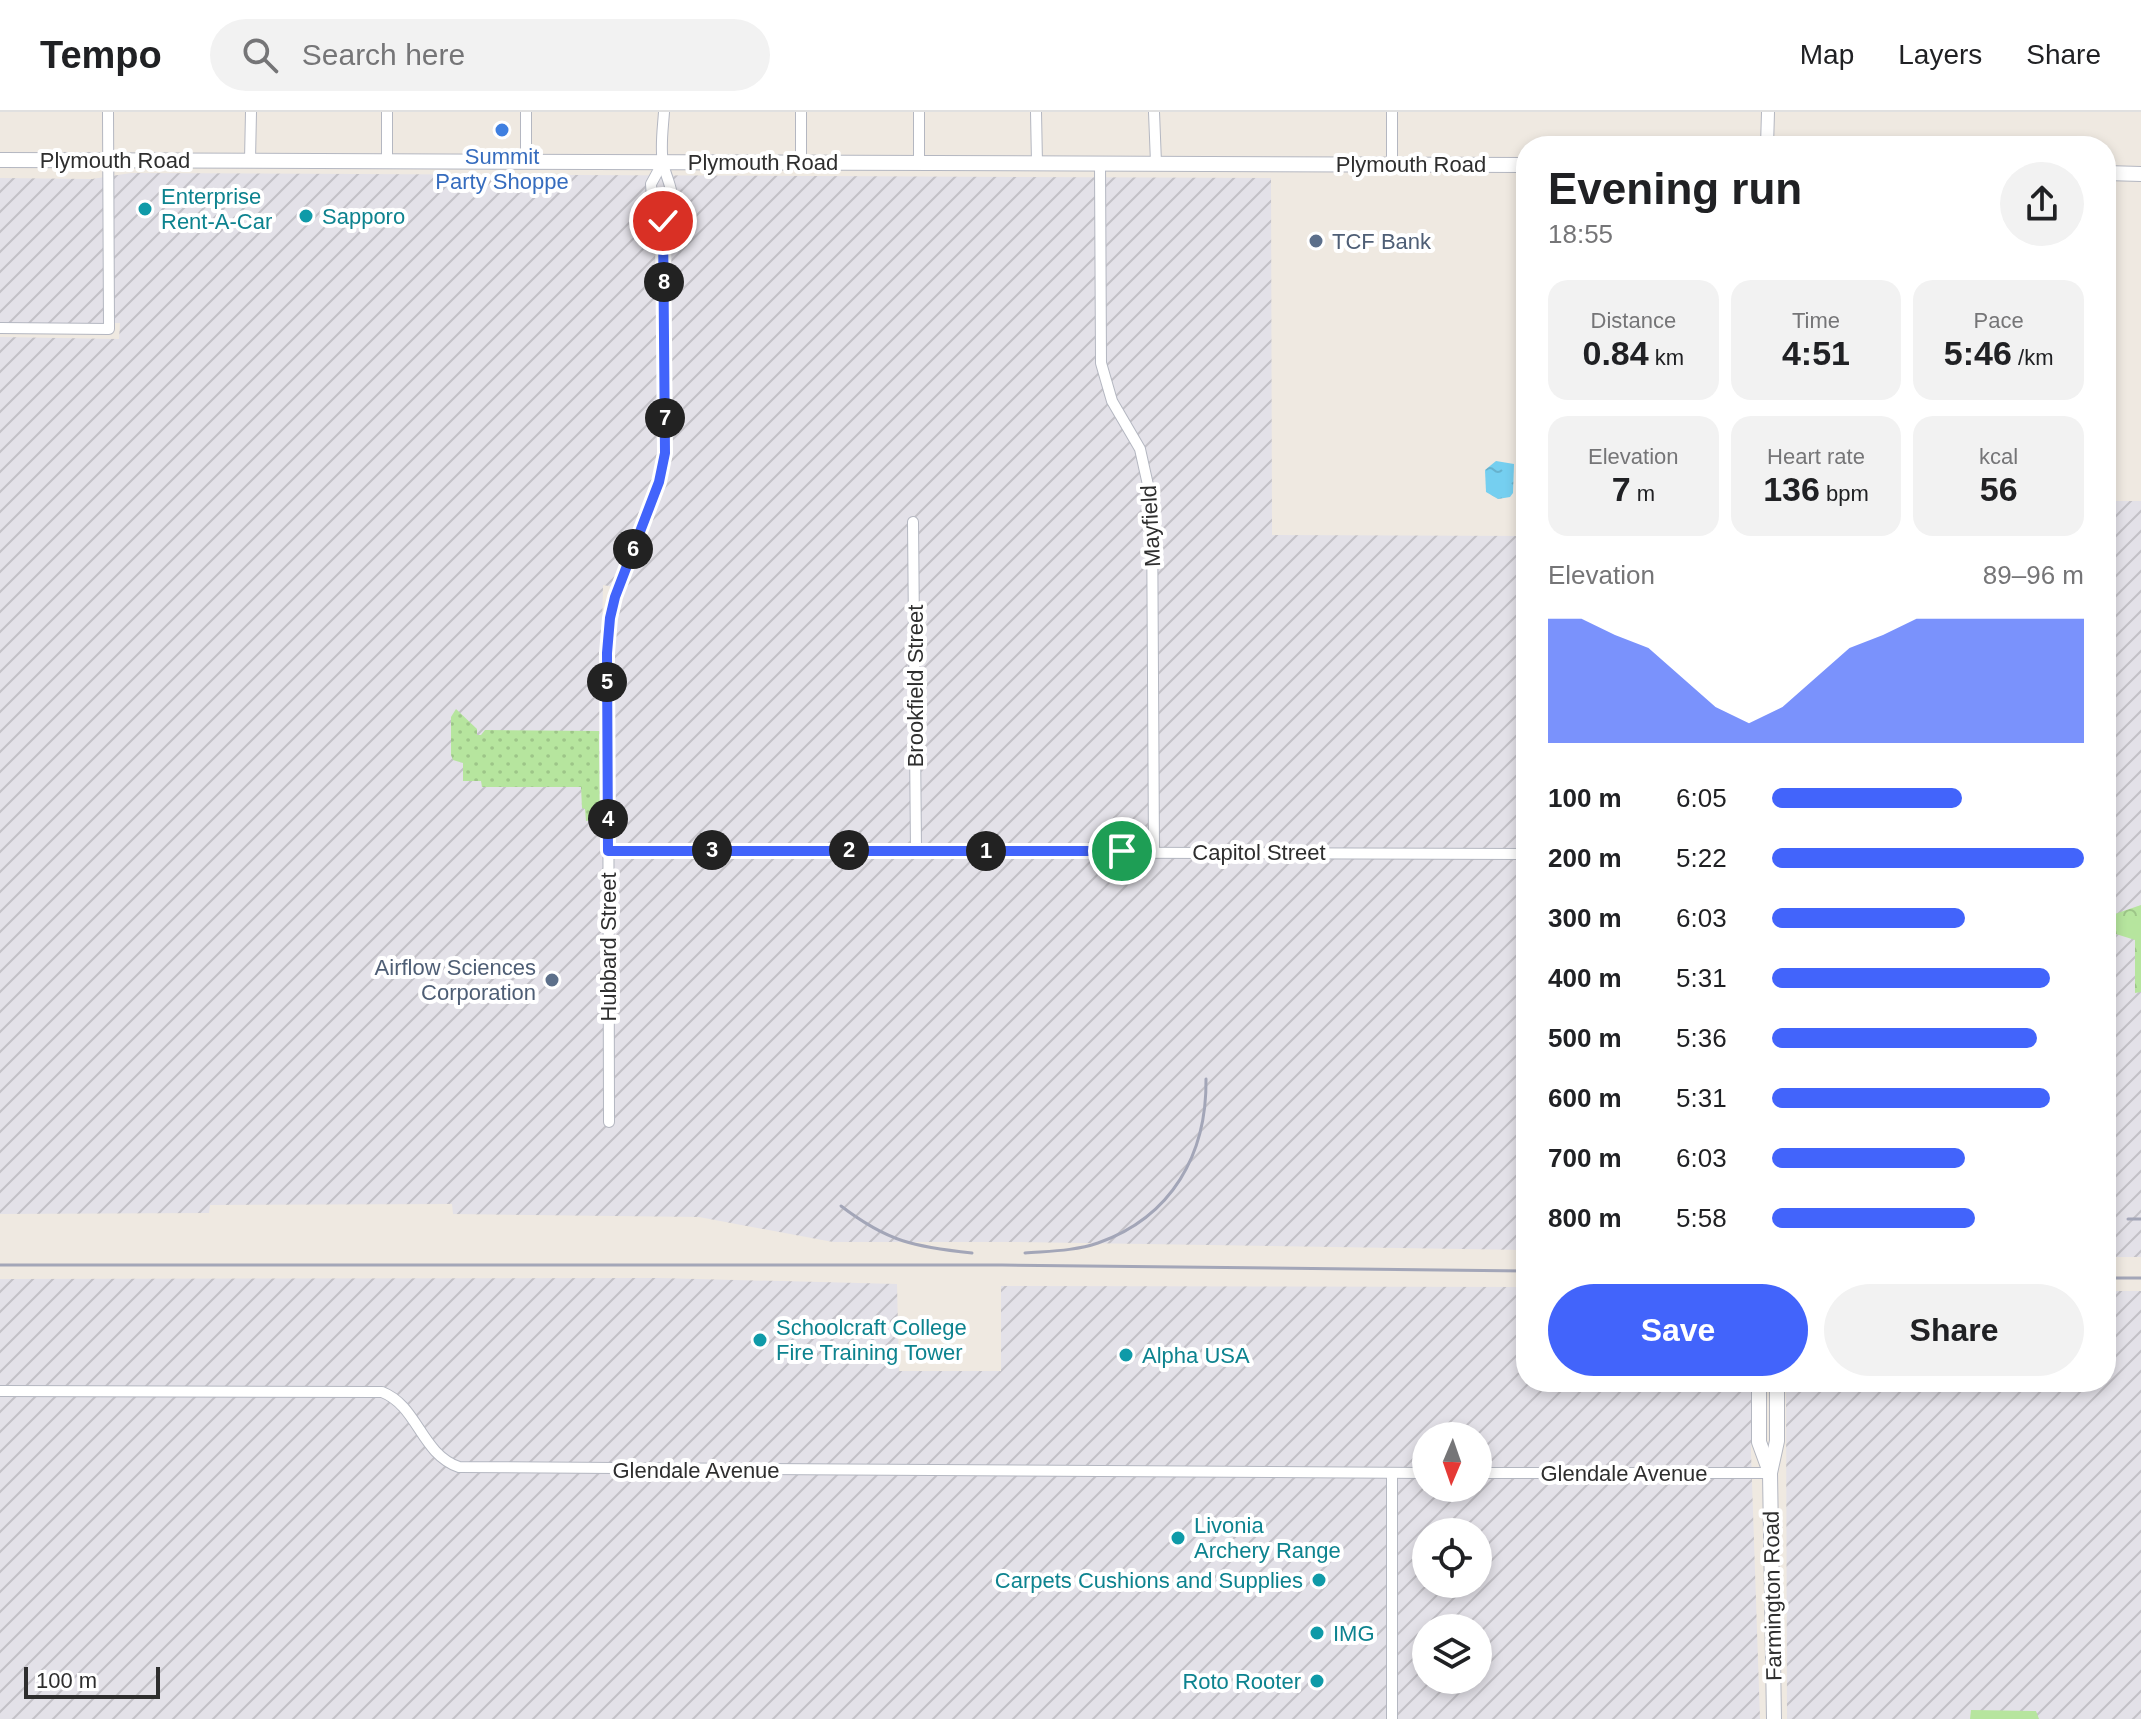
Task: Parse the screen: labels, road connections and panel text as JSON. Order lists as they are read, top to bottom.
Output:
{
  "streets": {
    "main road": ["Plymouth Road", "Farmington Road"],
    "street": [
      "Mayfield",
      "Brookfield Street",
      "Capitol Street",
      "Hubbard Street",
      "Glendale Avenue"
    ]
  },
  "crossings": [
    ["Plymouth Road", "Mayfield"],
    ["Mayfield", "Capitol Street"],
    ["Brookfield Street", "Capitol Street"],
    ["Capitol Street", "Hubbard Street"],
    ["Glendale Avenue", "Farmington Road"]
  ],
  "places": [
    "Summit Party Shoppe",
    "Enterprise Rent-A-Car",
    "Sapporo",
    "TCF Bank",
    "Airflow Sciences Corporation",
    "Schoolcraft College Fire Training Tower",
    "Alpha USA",
    "Livonia Archery Range",
    "Carpets Cushions and Supplies",
    "IMG",
    "Roto Rooter"
  ],
  "scale_bar": "100 m",
  "north": "bottom",
  "page": {
    "header": "Tempo",
    "search": "Search here",
    "nav": ["Map", "Layers", "Share"],
    "heading": ["Evening run", "18:55"],
    "pins": [
      "8",
      "7",
      "6",
      "5",
      "4",
      "2",
      "3",
      "1"
    ],
    "stats": [
      ["Distance", "0.84 km"],
      ["Time", "4:51"],
      ["Pace", "5:46 /km"],
      ["Elevation", "7 m"],
      ["Heart rate", "136 bpm"],
      ["kcal", "56"]
    ],
    "chart": ["Elevation", "89–96 m"],
    "list": [
      {
        "name": "100 m",
        "note": "6:05"
      },
      {
        "name": "200 m",
        "note": "5:22"
      },
      {
        "name": "300 m",
        "note": "6:03"
      },
      {
        "name": "400 m",
        "note": "5:31"
      },
      {
        "name": "500 m",
        "note": "5:36"
      },
      {
        "name": "600 m",
        "note": "5:31"
      },
      {
        "name": "700 m",
        "note": "6:03"
      },
      {
        "name": "800 m",
        "note": "5:58"
      }
    ],
    "buttons": ["Save", "Share"],
    "scale": "100 m"
  }
}
